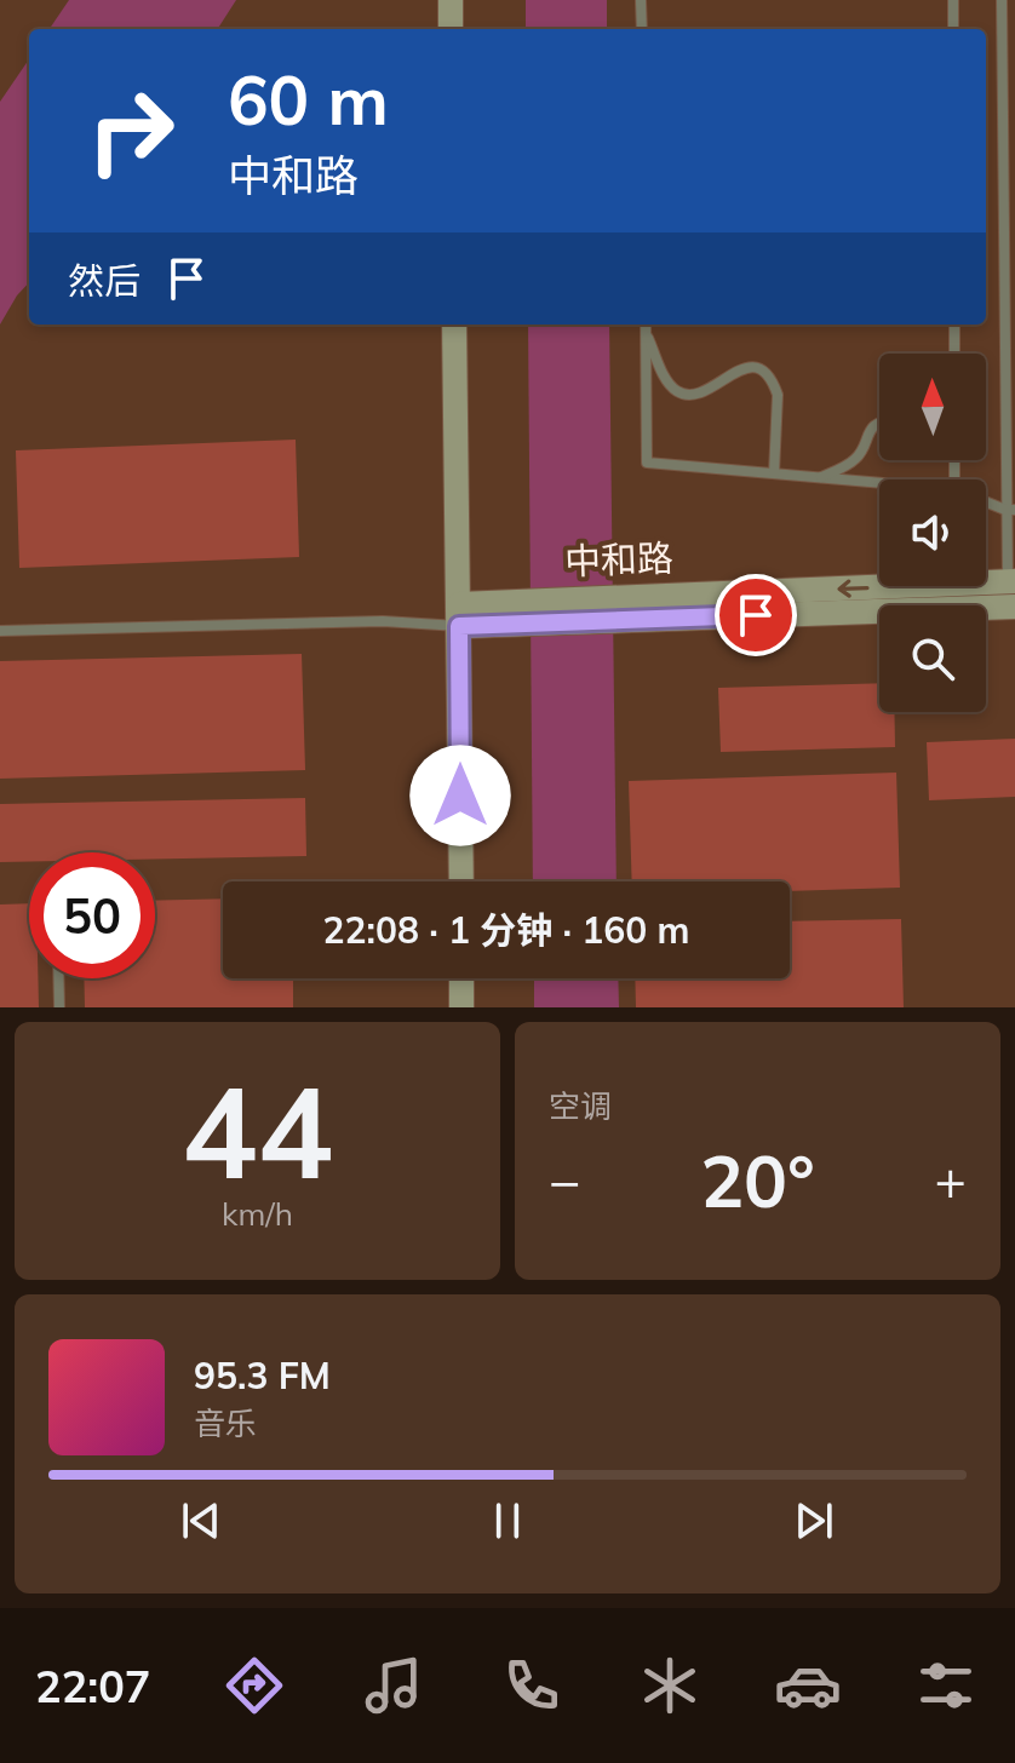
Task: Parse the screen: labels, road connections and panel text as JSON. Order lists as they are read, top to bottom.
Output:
{
  "streets": {
    "main road": ["中和路"]
  },
  "north": "top",
  "page": {
    "turn": ["60 m", "中和路"],
    "then": "然后",
    "limit": "50",
    "trip": "22:08 · 1 分钟 · 160 m",
    "tile": [
      ["44", "km/h"],
      "空调"
    ],
    "heat": ["−", "20°", "+"],
    "song": ["95.3 FM", "音乐"],
    "tabs": "22:07"
  }
}
